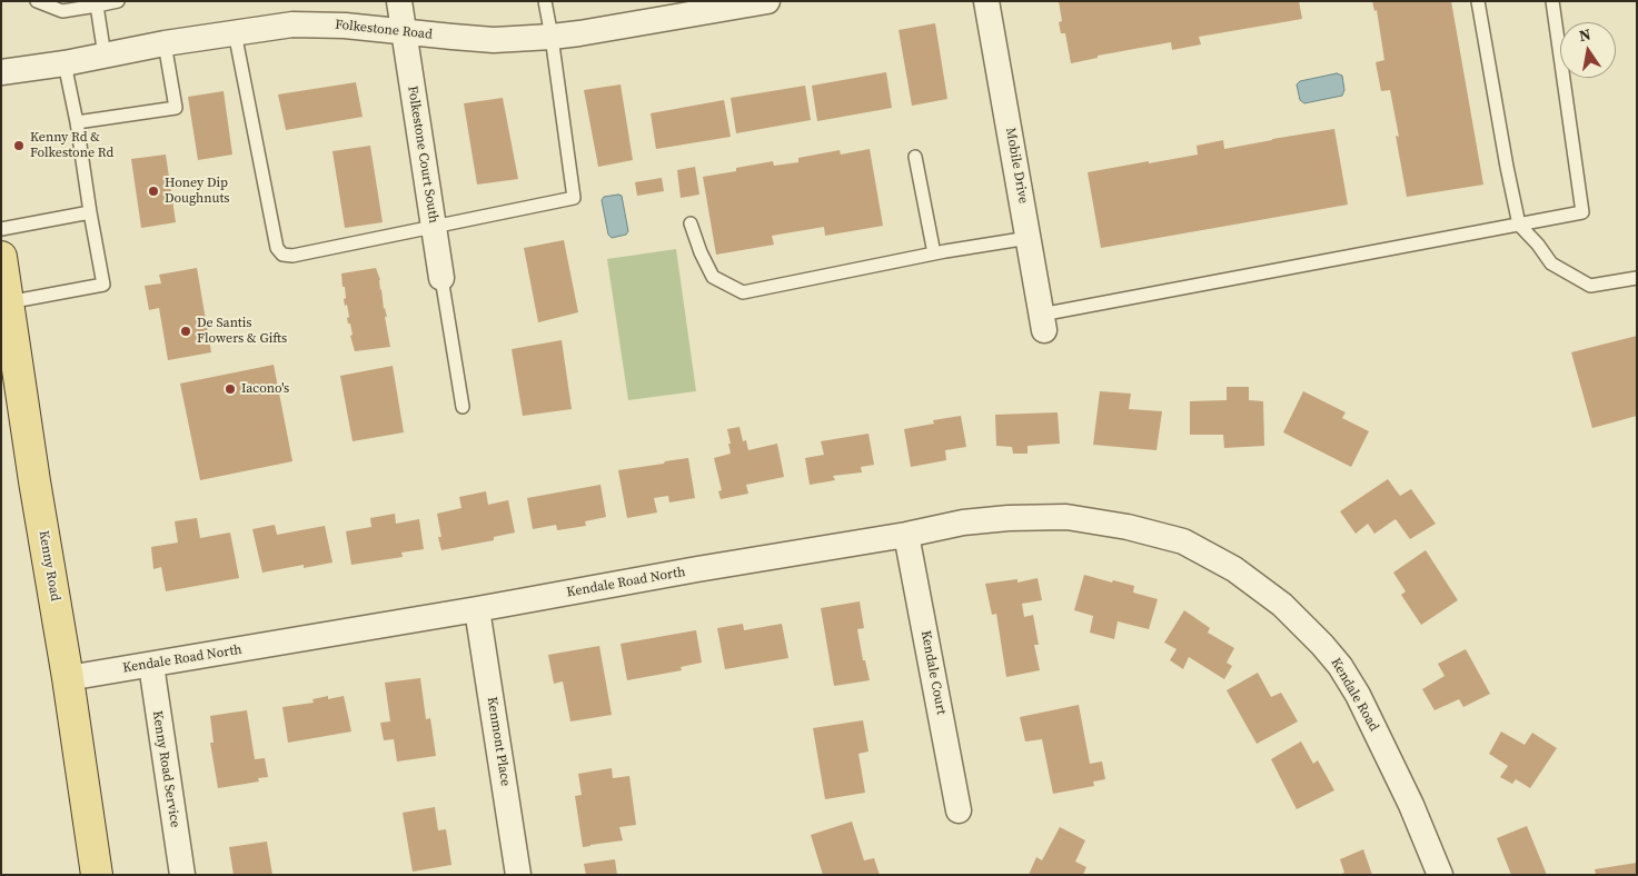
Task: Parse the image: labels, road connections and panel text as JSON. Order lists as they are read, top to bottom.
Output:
{
  "streets": {
    "main road": ["Kenny Road"],
    "street": [
      "Folkestone Road",
      "Folkestone Court South",
      "Mobile Drive",
      "Kendale Road North",
      "Kendale Court",
      "Kendale Road",
      "Kenmont Place",
      "Kenny Road Service"
    ]
  },
  "crossings": [
    ["Folkestone Road", "Folkestone Court South"],
    ["Kenny Road", "Kendale Road North"],
    ["Kendale Road North", "Kendale Court"],
    ["Kendale Road North", "Kendale Road"],
    ["Kendale Road North", "Kenmont Place"],
    ["Kendale Road North", "Kenny Road Service"]
  ],
  "places": [
    "Kenny Rd & Folkestone Rd",
    "Honey Dip Doughnuts",
    "De Santis Flowers & Gifts",
    "Iacono's"
  ],
  "north": "top"
}
